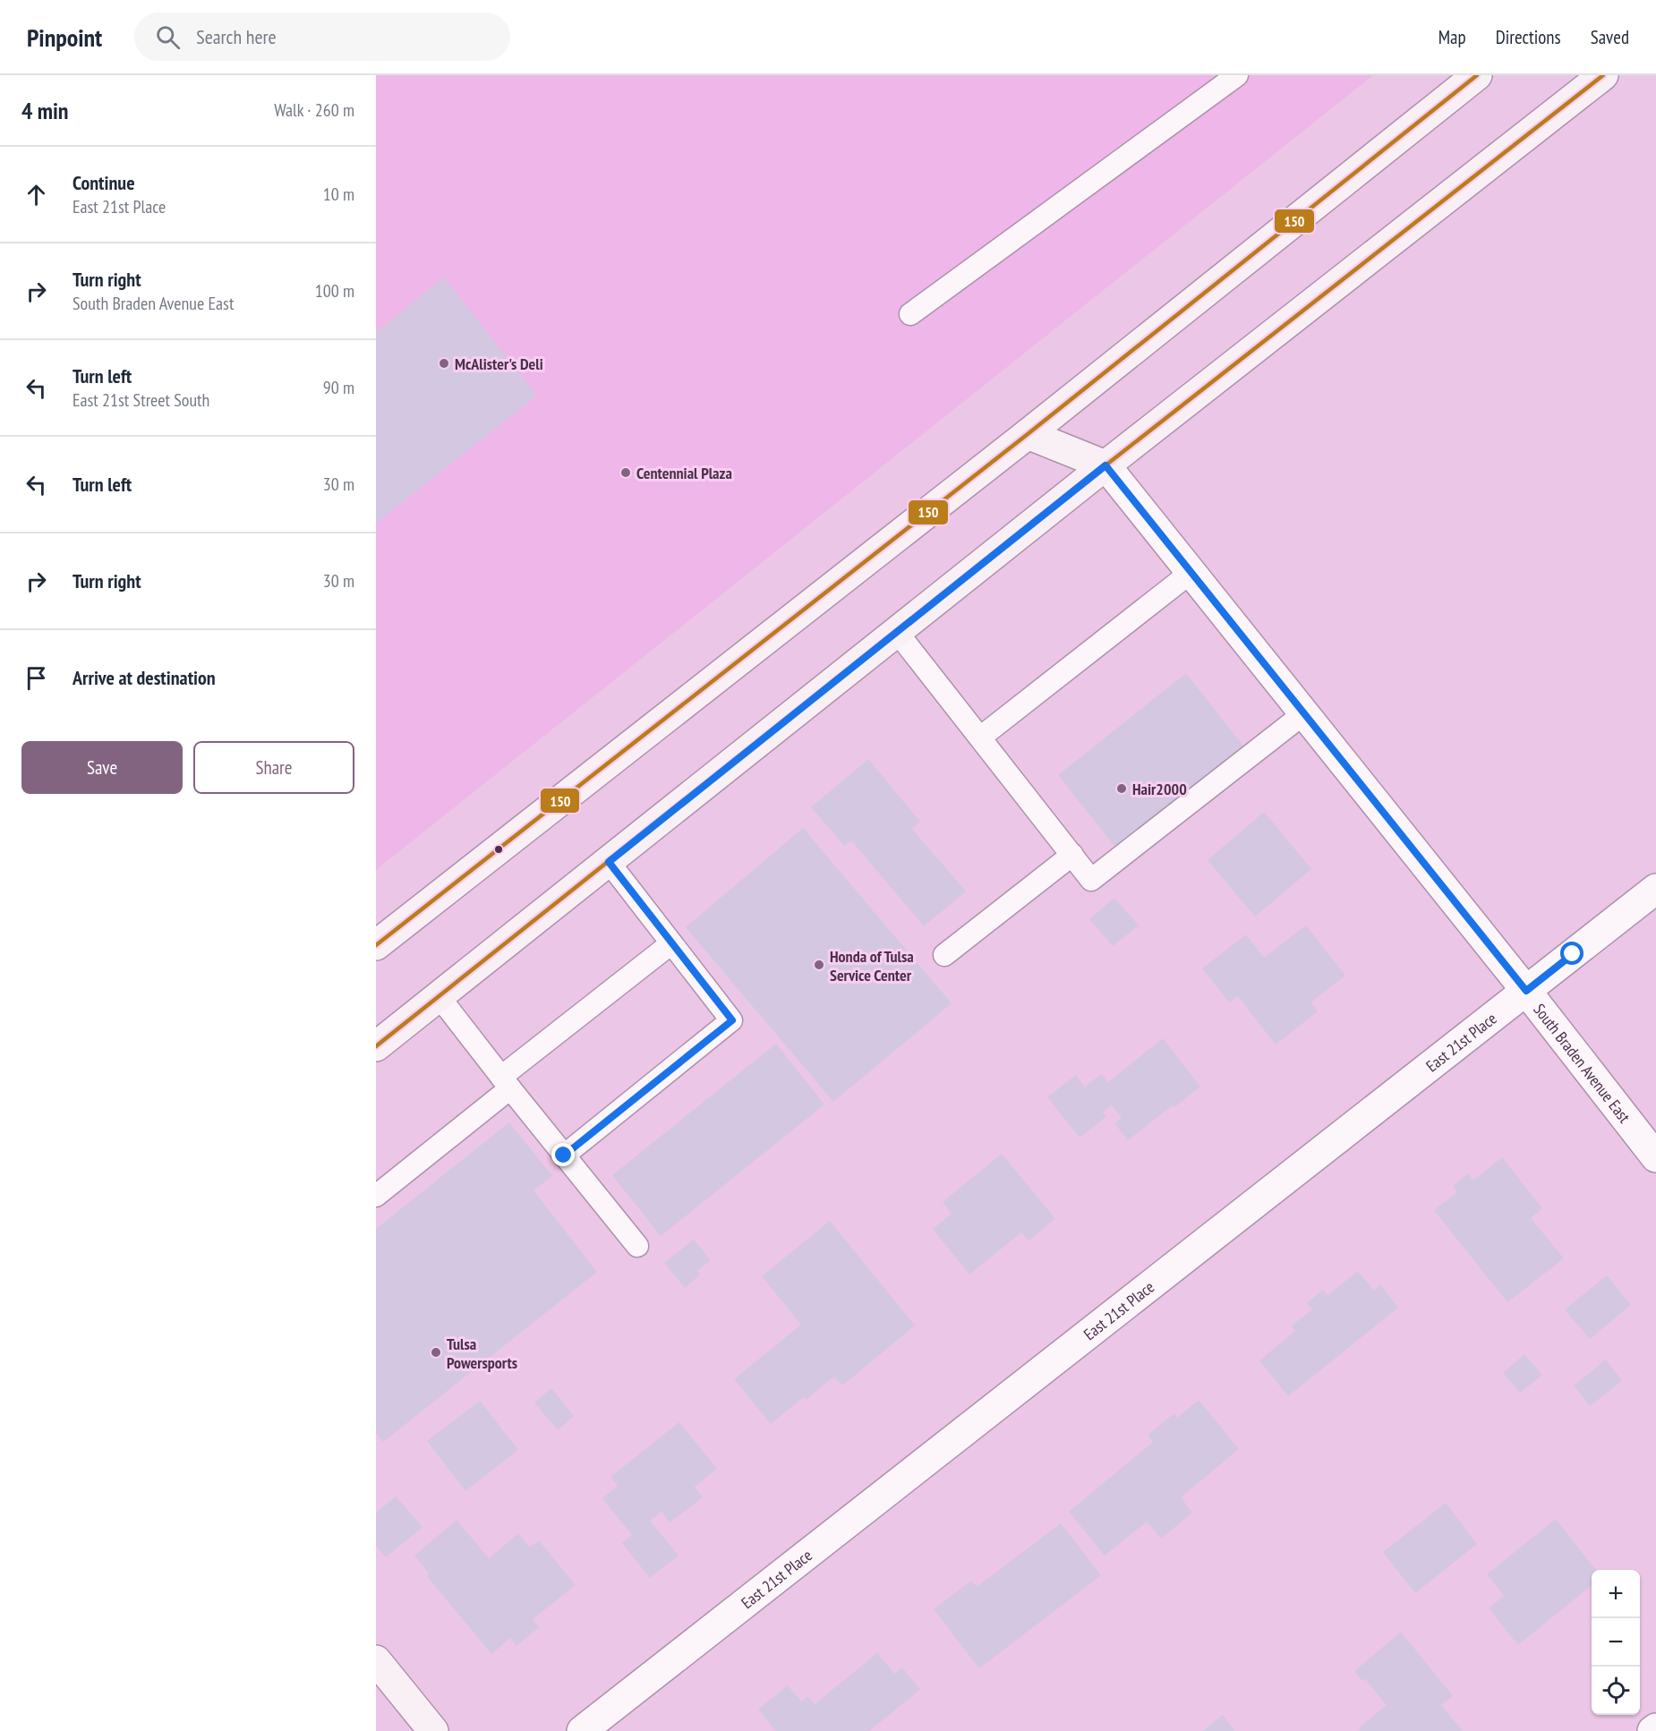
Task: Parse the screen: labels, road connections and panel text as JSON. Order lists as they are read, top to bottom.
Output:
{
  "streets": {
    "street": ["East 21st Place", "South Braden Avenue East"]
  },
  "crossings": [
    ["East 21st Place", "South Braden Avenue East"]
  ],
  "places": [
    "McAlister's Deli",
    "Centennial Plaza",
    "Hair2000",
    "Honda of Tulsa Service Center",
    "Tulsa Powersports"
  ],
  "lines": ["transit line 150"],
  "page": {
    "header": "Pinpoint",
    "search": "Search here",
    "nav": ["Map", "Directions", "Saved"],
    "heading": ["4 min", "Walk · 260 m"],
    "list": [
      ["Continue", "East 21st Place", "10 m"],
      ["Turn right", "South Braden Avenue East", "100 m"],
      ["Turn left", "East 21st Street South", "90 m"],
      ["Turn left", "30 m"],
      ["Turn right", "30 m"],
      "Arrive at destination"
    ],
    "buttons": ["Save", "Share"],
    "map_buttons": ["+", "−"]
  }
}
